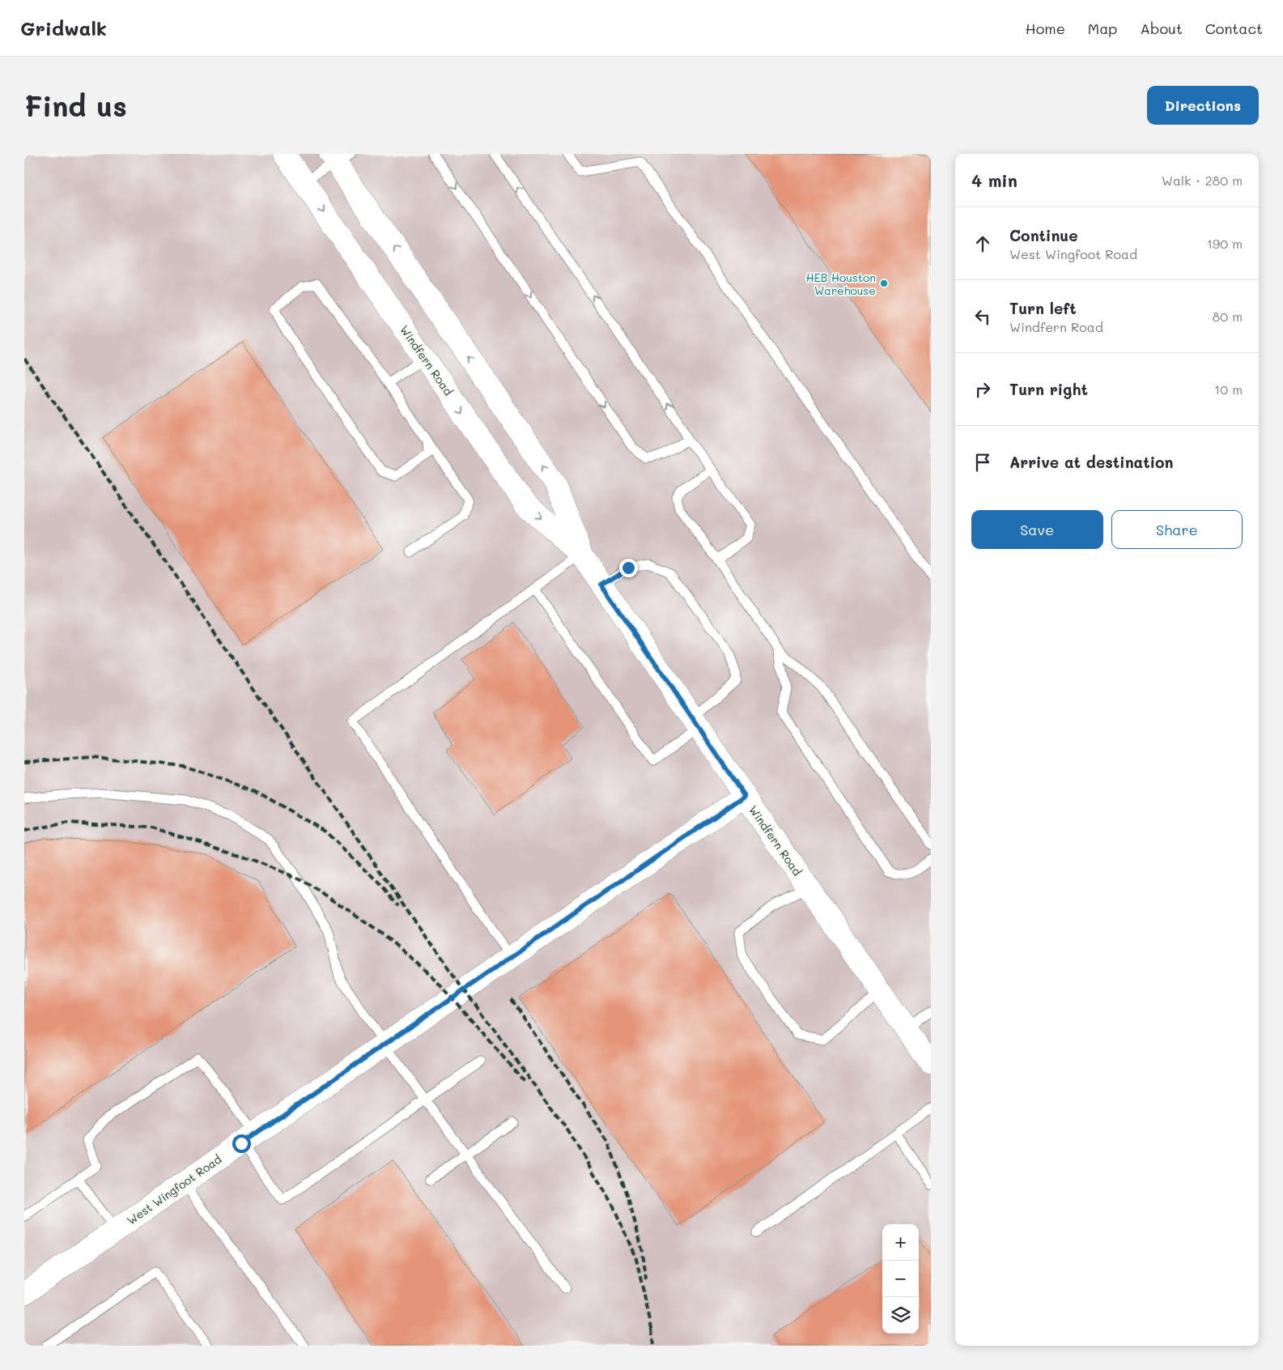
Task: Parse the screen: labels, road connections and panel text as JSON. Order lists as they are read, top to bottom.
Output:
{
  "streets": {
    "street": ["Windfern Road", "West Wingfoot Road"]
  },
  "crossings": [
    ["Windfern Road", "West Wingfoot Road"]
  ],
  "places": ["HEB Houston Warehouse"],
  "page": {
    "header": "Gridwalk",
    "nav": [
      "Home",
      "Map",
      "About",
      "Contact"
    ],
    "buttons": [
      "Directions",
      ["Save", "Share"]
    ],
    "title": "Find us",
    "heading": ["4 min", "Walk · 280 m"],
    "list": [
      ["Continue", "West Wingfoot Road", "190 m"],
      ["Turn left", "Windfern Road", "80 m"],
      ["Turn right", "10 m"],
      "Arrive at destination"
    ],
    "map_buttons": ["+", "−"]
  }
}
